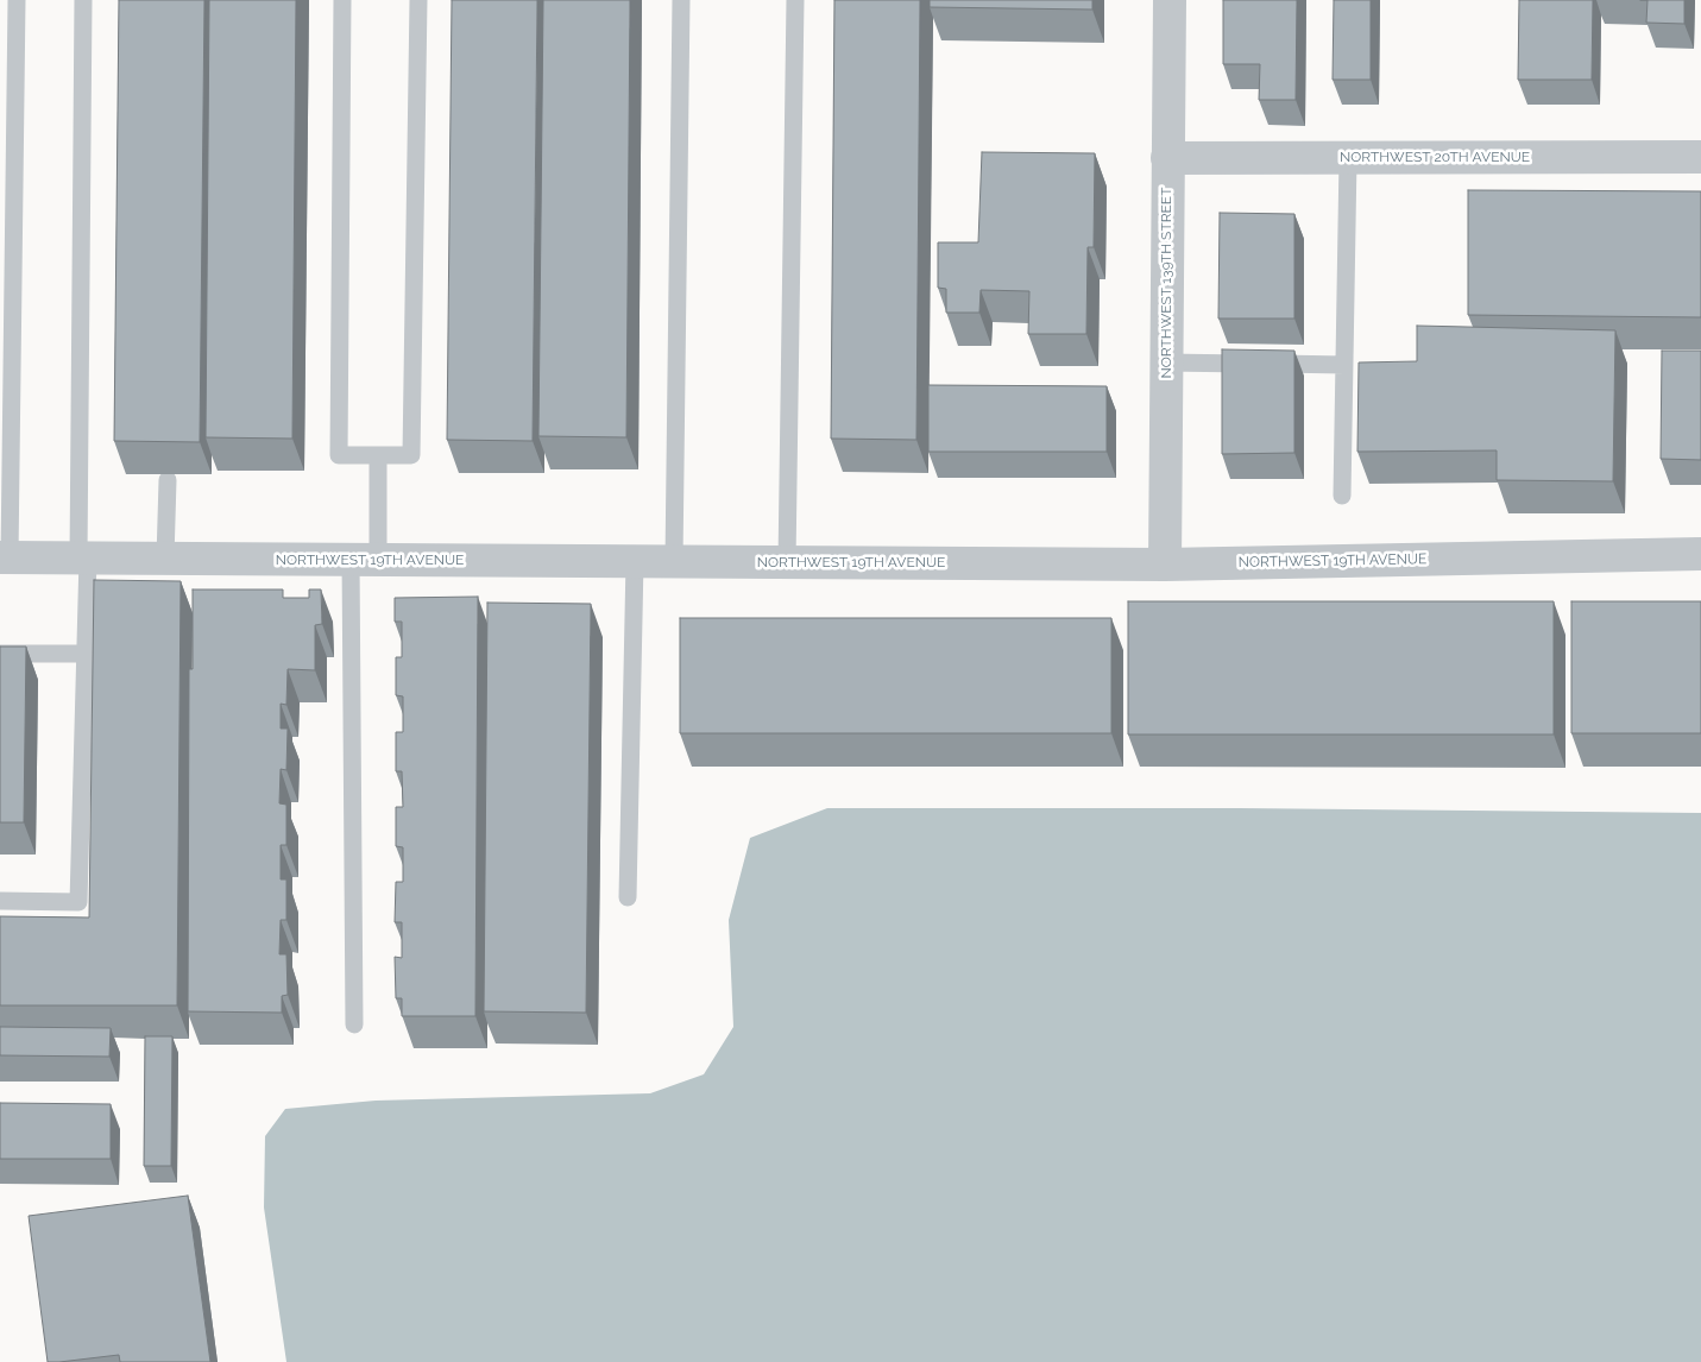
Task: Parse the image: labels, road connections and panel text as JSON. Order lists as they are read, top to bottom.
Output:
{
  "streets": {
    "street": ["NORTHWEST 20TH AVENUE", "NORTHWEST 139TH STREET", "NORTHWEST 19TH AVENUE"]
  },
  "crossings": [
    ["NORTHWEST 20TH AVENUE", "NORTHWEST 139TH STREET"],
    ["NORTHWEST 139TH STREET", "NORTHWEST 19TH AVENUE"]
  ]
}
